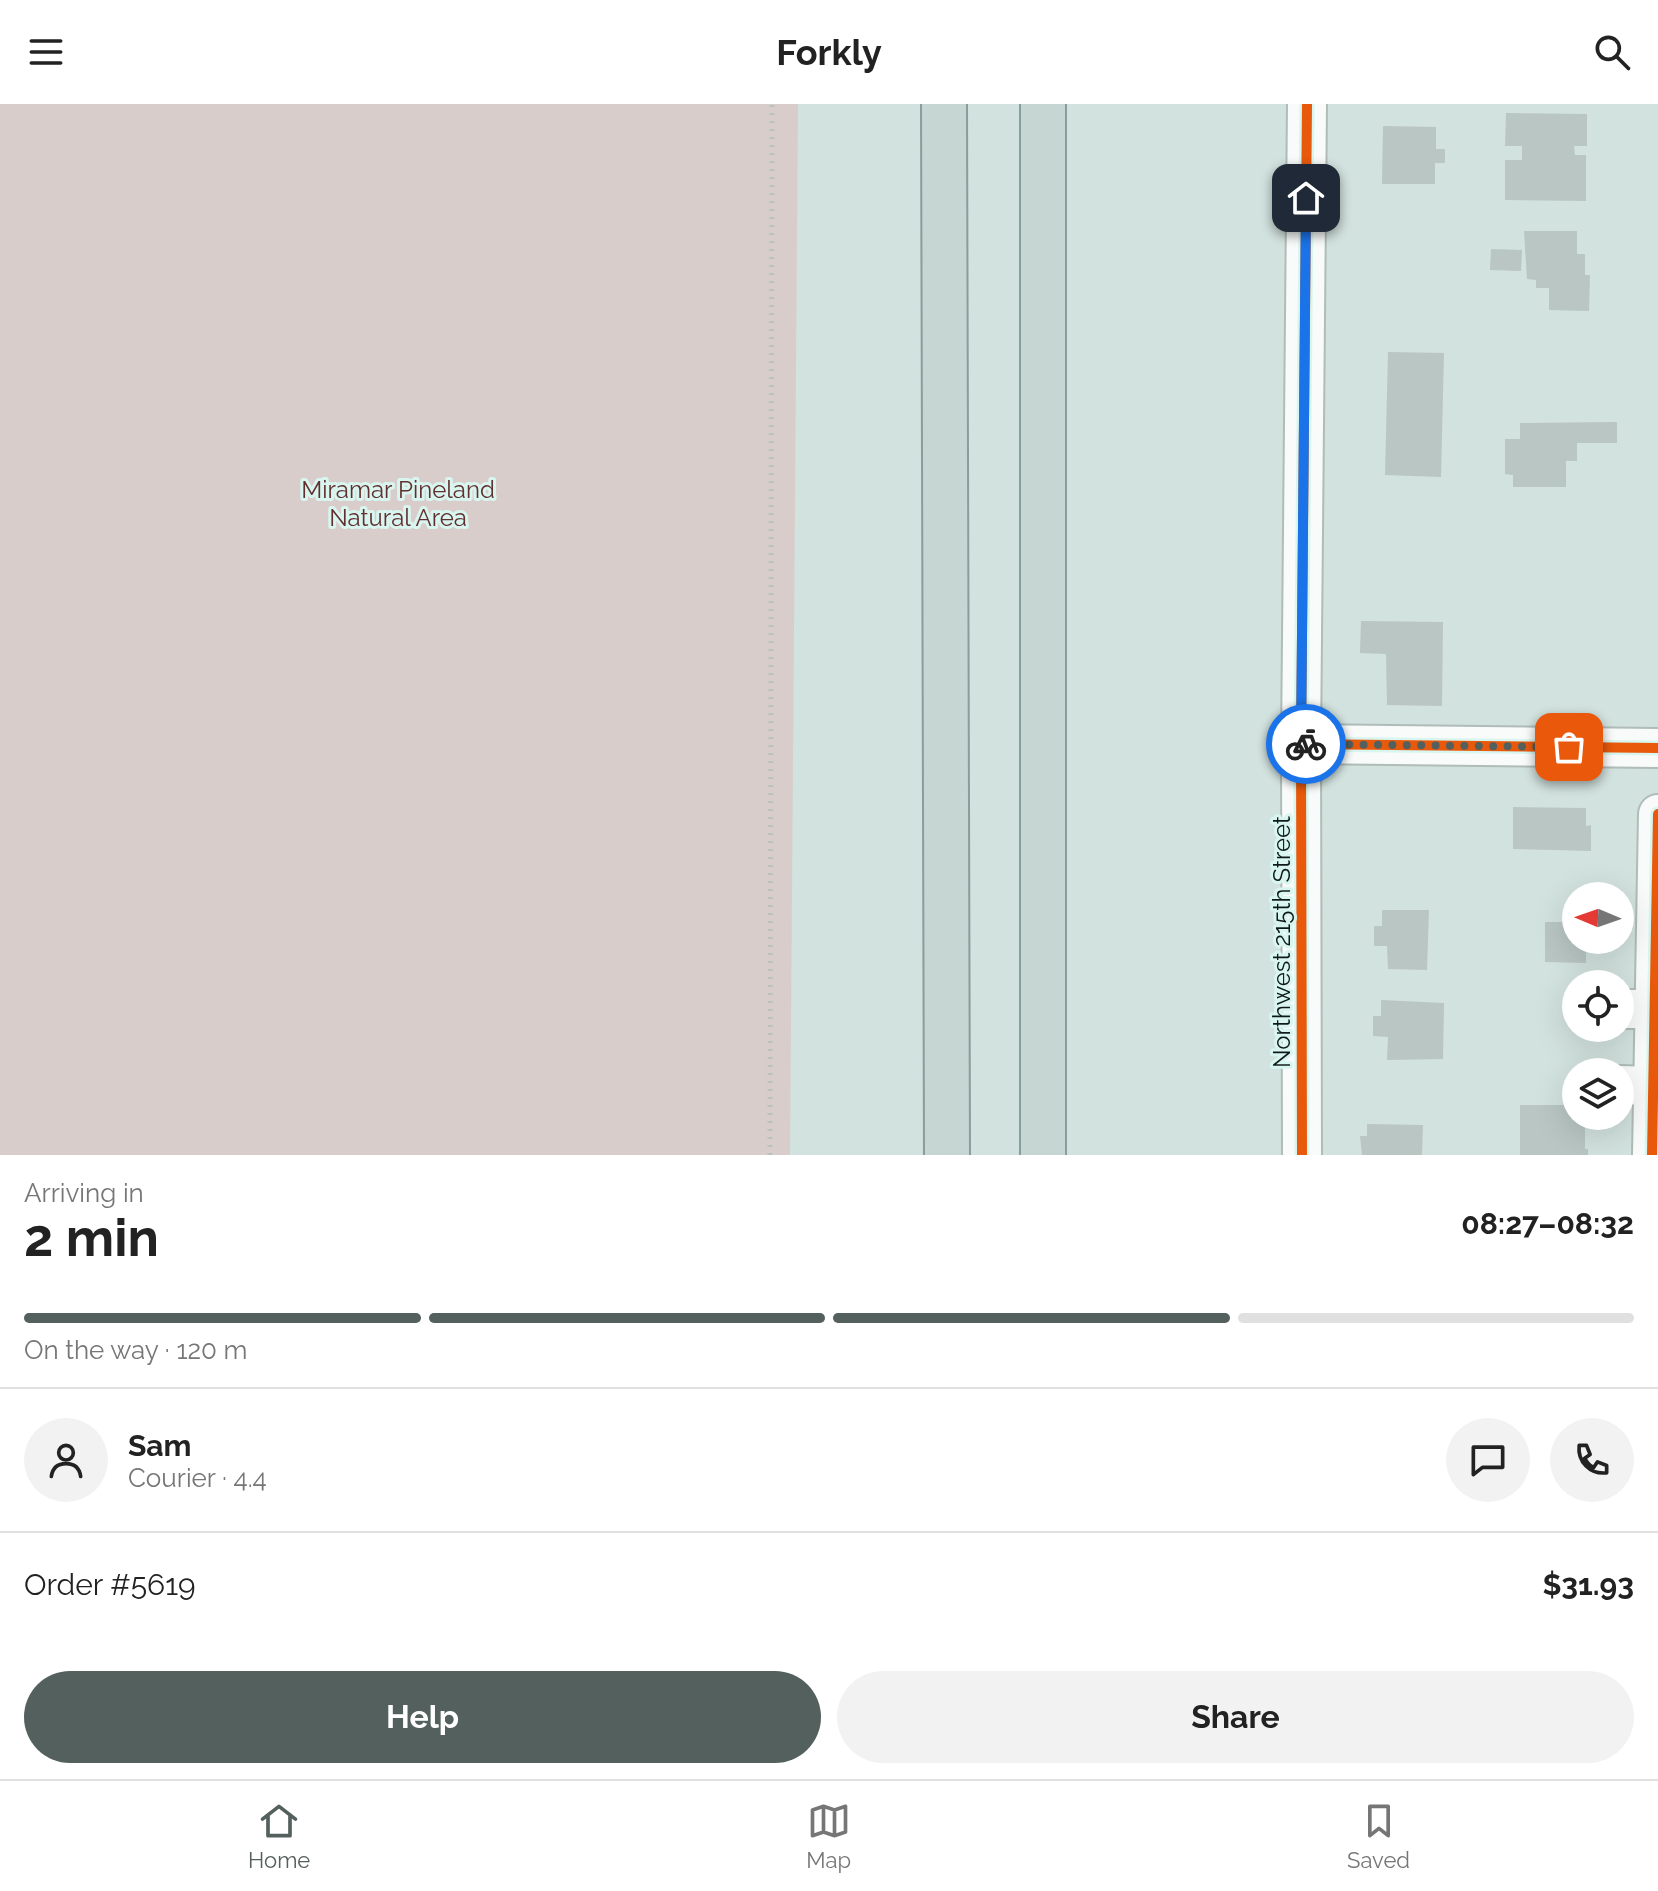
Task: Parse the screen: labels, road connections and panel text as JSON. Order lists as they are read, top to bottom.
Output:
{
  "streets": {
    "street": ["Northwest 215th Street"]
  },
  "parks": ["Miramar Pineland Natural Area"],
  "north": "left",
  "page": {
    "header": "Forkly",
    "heading": ["2 min", "Arriving in", "08:27–08:32"],
    "panel": [
      "Sam",
      "Courier · 4.4",
      "Order #5619",
      "$31.93"
    ],
    "bar": "On the way · 120 m",
    "buttons": ["Help", "Share"],
    "tabs": ["Home", "Map", "Saved"]
  }
}
